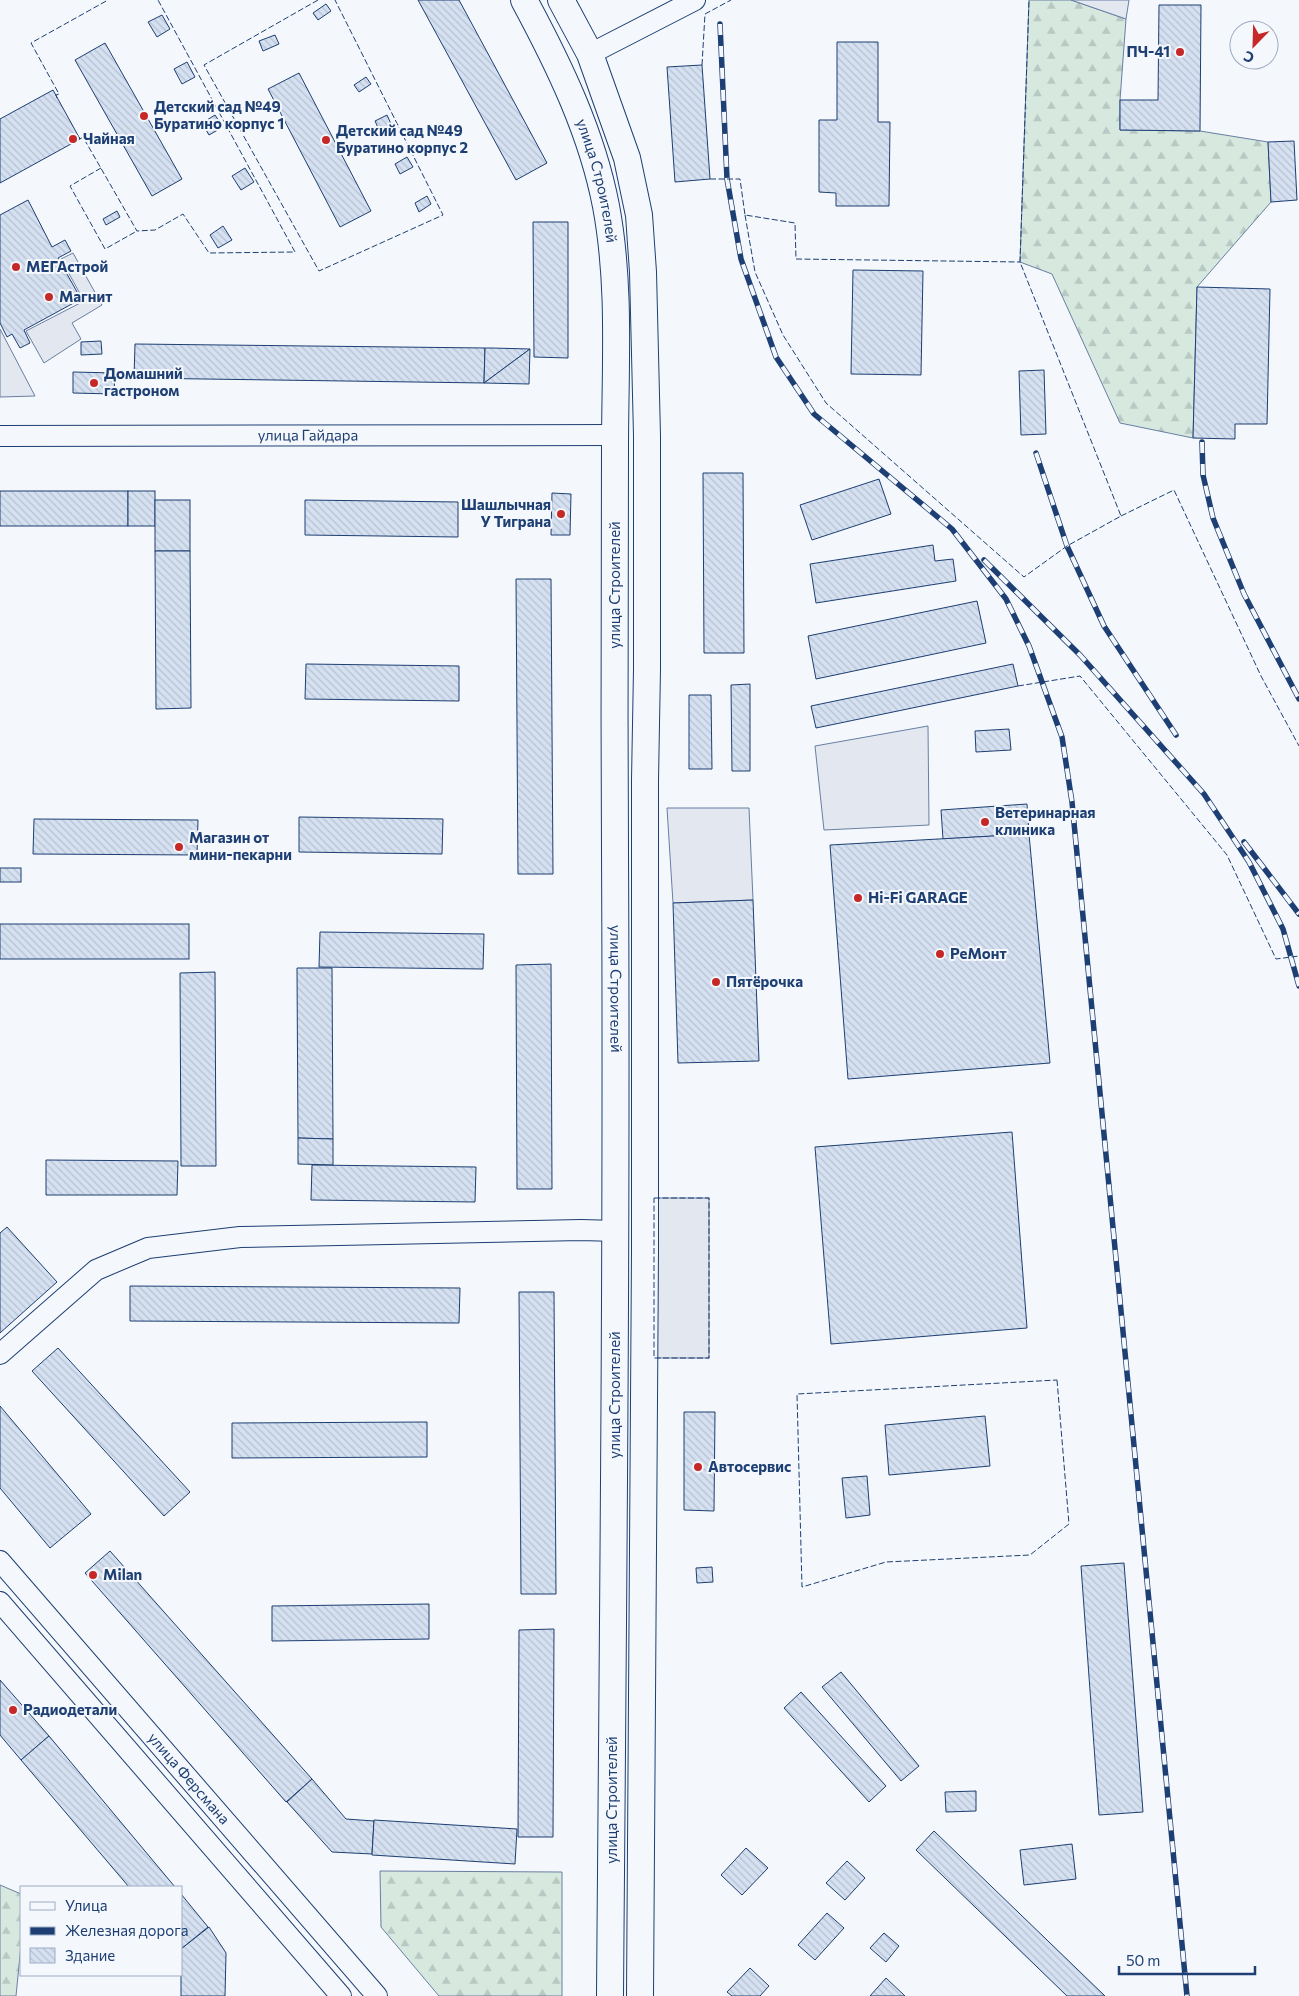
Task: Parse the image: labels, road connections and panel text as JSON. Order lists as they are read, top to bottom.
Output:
{
  "streets": {
    "main road": ["улица Строителей"],
    "street": ["улица Гайдара", "улица Ферсмана"]
  },
  "crossings": [
    ["улица Строителей", "улица Гайдара"]
  ],
  "places": [
    "ПЧ-41",
    "Детский сад №49 Буратино корпус 1",
    "Чайная",
    "Детский сад №49 Буратино корпус 2",
    "МЕГАстрой",
    "Магнит",
    "Домашний гастроном",
    "Шашлычная У Тиграна",
    "Ветеринарная клиника",
    "Магазин от мини-пекарни",
    "Hi-Fi GARAGE",
    "РеМонт",
    "Пятёрочка",
    "Автосервис",
    "Milan",
    "Радиодетали"
  ],
  "legend": ["Улица", "Железная дорога", "Здание"],
  "scale_bar": "50 m",
  "north": "bottom left"
}
